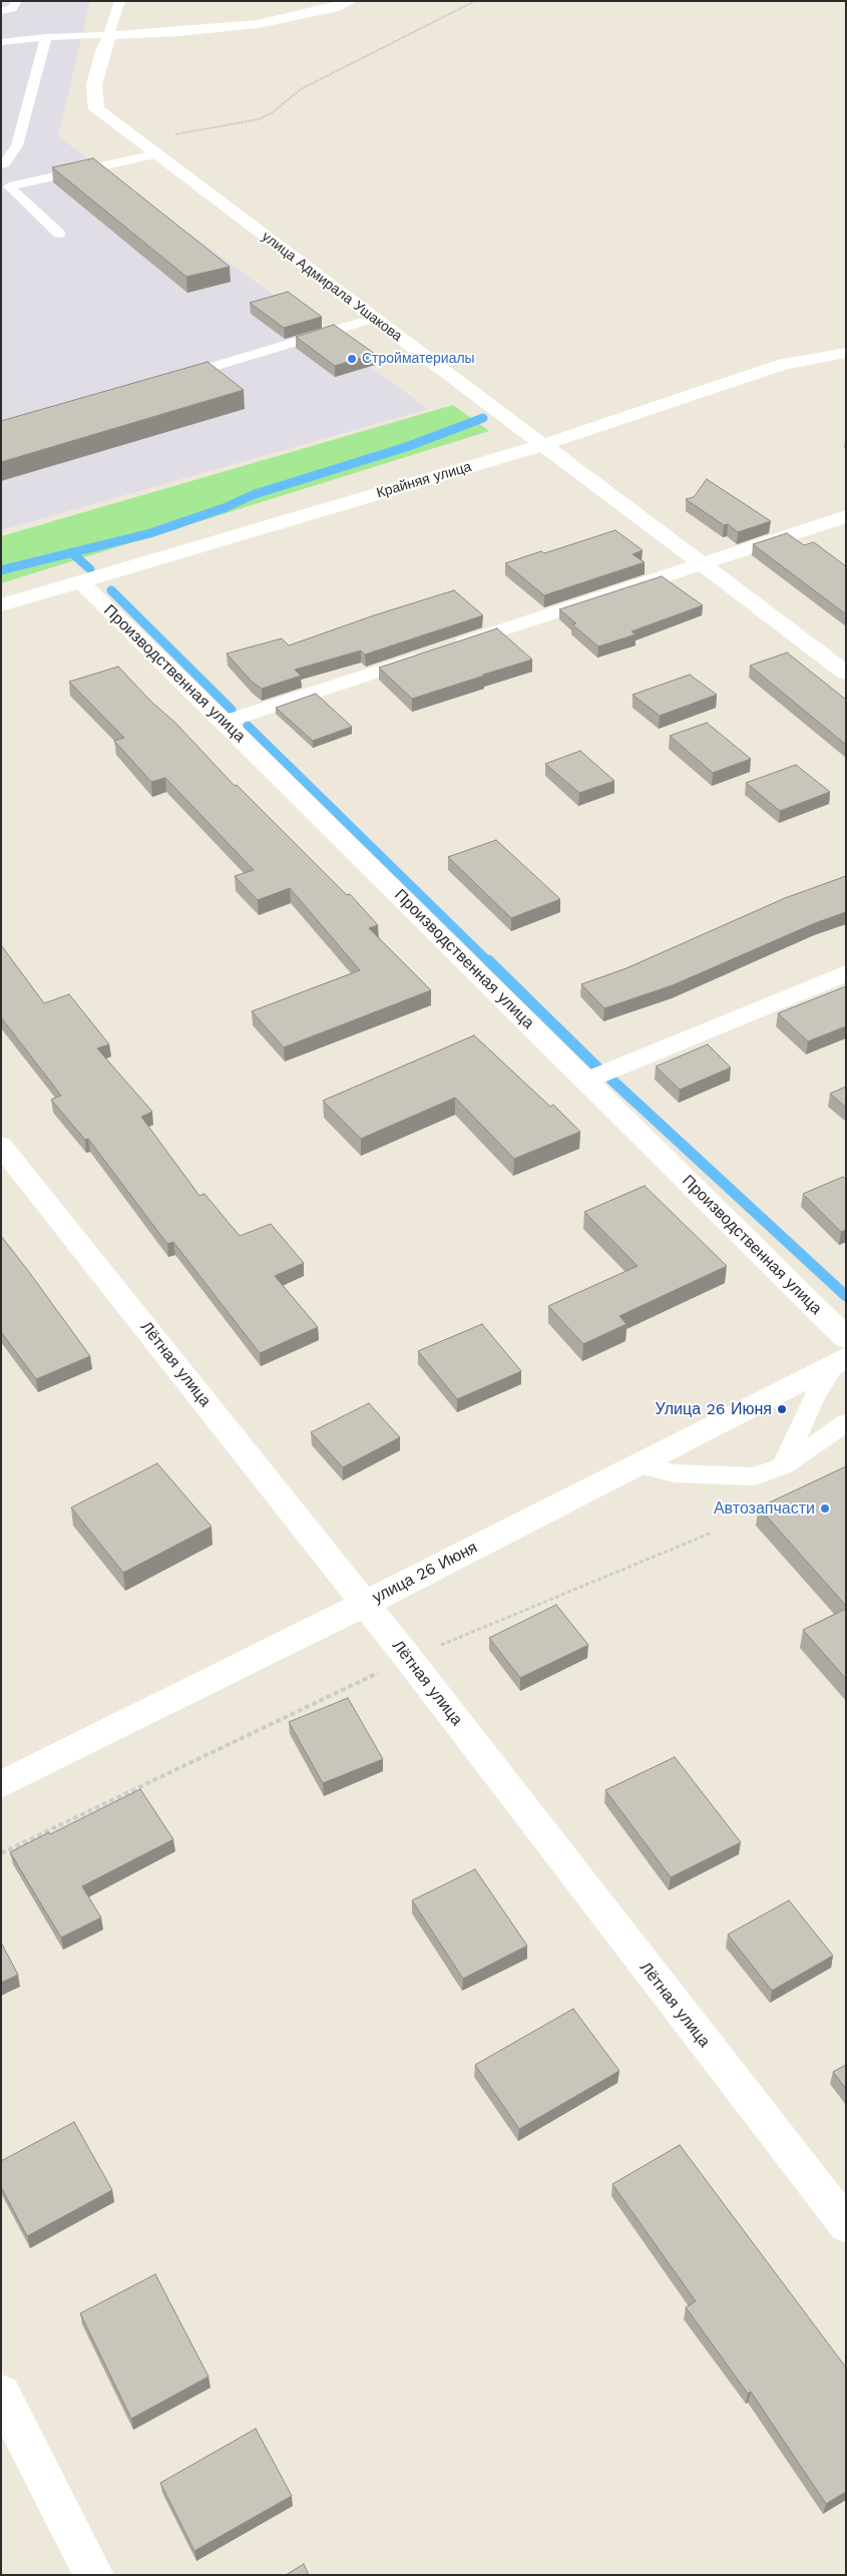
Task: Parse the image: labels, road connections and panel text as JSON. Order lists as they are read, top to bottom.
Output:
{
  "streets": {
    "street": [
      "улица Адмирала Ушакова",
      "Крайняя улица",
      "Производственная улица",
      "Лётная улица",
      "улица 26 Июня"
    ]
  },
  "crossings": [
    ["улица Адмирала Ушакова", "Крайняя улица"],
    ["Крайняя улица", "Производственная улица"],
    ["Производственная улица", "улица 26 Июня"],
    ["Лётная улица", "улица 26 Июня"]
  ],
  "places": ["Стройматериалы", "Улица 26 Июня", "Автозапчасти"]
}
